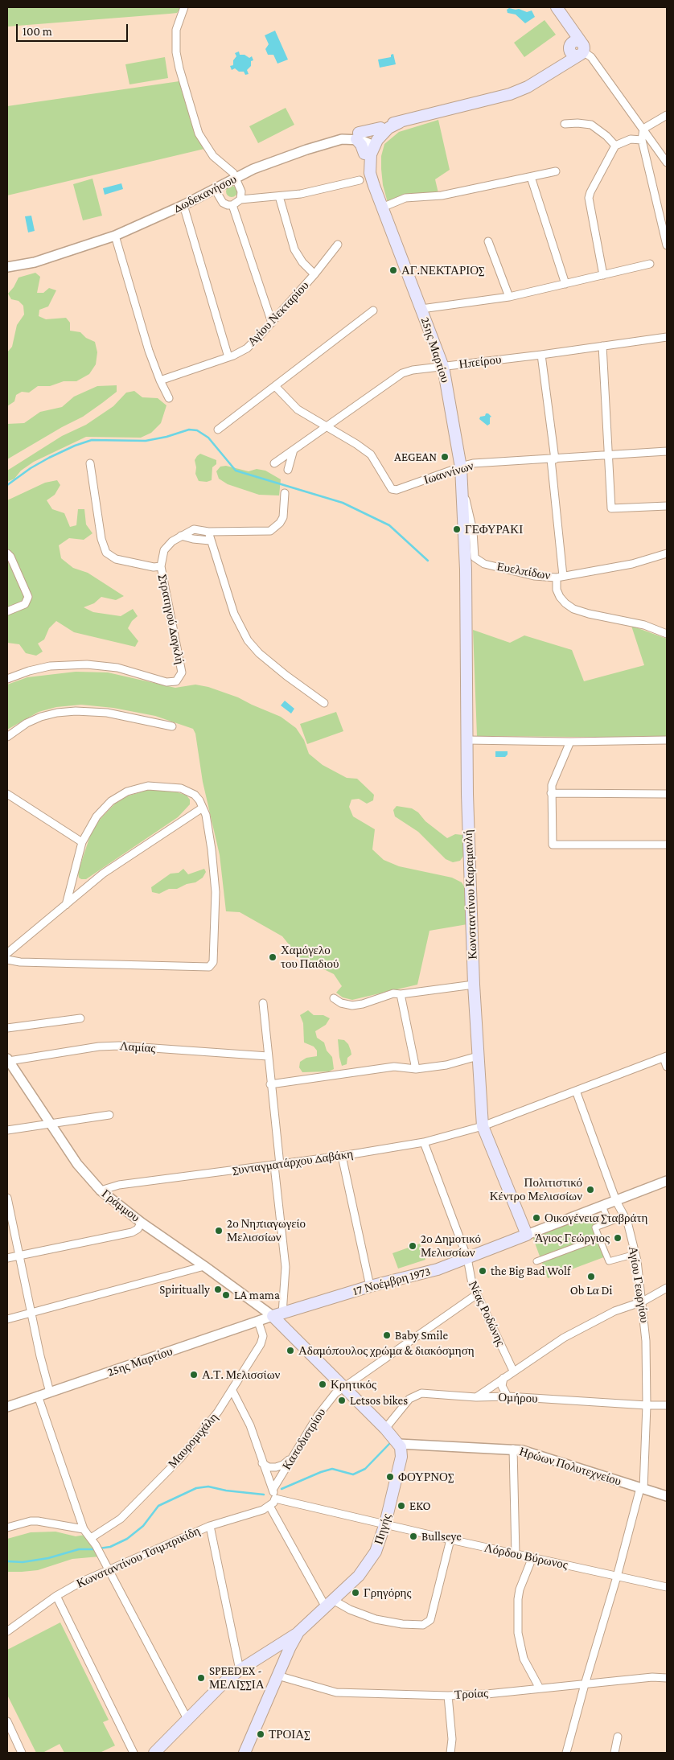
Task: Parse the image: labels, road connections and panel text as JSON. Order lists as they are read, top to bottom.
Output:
{
  "streets": {
    "main road": [
      "25ης Μαρτίου",
      "Κωνσταντίνου Καραμανλή",
      "17 Νοέμβρη 1973",
      "Πηγής"
    ],
    "street": [
      "Δωδεκανήσου",
      "Αγίου Νεκταρίου",
      "Ηπείρου",
      "Ιωαννίνων",
      "Ευελπίδων",
      "Στρατηγού Δαγκλή",
      "Λαμίας",
      "Συνταγματάρχου Δαβάκη",
      "Γράμμου",
      "Αγίου Γεωργίου",
      "Νέας Ροδώνης",
      "Ομήρου",
      "Καποδιστρίου",
      "Μαυρομιχάλη",
      "Ηρώων Πολυτεχνείου",
      "Λόρδου Βύρωνος",
      "Κωνσταντίνου Τσιμπρικίδη",
      "Τροίας"
    ]
  },
  "crossings": [
    ["Δωδεκανήσου", "25ης Μαρτίου"],
    ["25ης Μαρτίου", "Ηπείρου"],
    ["25ης Μαρτίου", "Ιωαννίνων"],
    ["25ης Μαρτίου", "Ευελπίδων"],
    ["25ης Μαρτίου", "Κωνσταντίνου Καραμανλή"],
    ["25ης Μαρτίου", "Γράμμου"],
    ["25ης Μαρτίου", "17 Νοέμβρη 1973"],
    ["25ης Μαρτίου", "Μαυρομιχάλη"],
    ["Ηπείρου", "Ιωαννίνων"],
    ["Κωνσταντίνου Καραμανλή", "Συνταγματάρχου Δαβάκη"],
    ["Κωνσταντίνου Καραμανλή", "17 Νοέμβρη 1973"],
    ["Λαμίας", "Γράμμου"],
    ["Συνταγματάρχου Δαβάκη", "Γράμμου"],
    ["Συνταγματάρχου Δαβάκη", "Αγίου Γεωργίου"],
    ["Συνταγματάρχου Δαβάκη", "Νέας Ροδώνης"],
    ["Γράμμου", "17 Νοέμβρη 1973"],
    ["17 Νοέμβρη 1973", "Αγίου Γεωργίου"],
    ["17 Νοέμβρη 1973", "Νέας Ροδώνης"],
    ["Αγίου Γεωργίου", "Ομήρου"],
    ["Αγίου Γεωργίου", "Ηρώων Πολυτεχνείου"],
    ["Αγίου Γεωργίου", "Λόρδου Βύρωνος"],
    ["Αγίου Γεωργίου", "Τροίας"],
    ["Νέας Ροδώνης", "Καποδιστρίου"],
    ["Ηρώων Πολυτεχνείου", "Πηγής"],
    ["Πηγής", "Λόρδου Βύρωνος"],
    ["Πηγής", "Τροίας"],
    ["Λόρδου Βύρωνος", "Κωνσταντίνου Τσιμπρικίδη"]
  ],
  "places": [
    "ΑΓ.ΝΕΚΤΑΡΙΟΣ",
    "AEGEAN",
    "ΓΕΦΥΡΑΚΙ",
    "Χαμόγελο του Παιδιού",
    "Πολιτιστικό Κέντρο Μελισσίων",
    "Οικογένεια Σταβράτη",
    "2ο Νηπιαγωγείο Μελισσίων",
    "Άγιος Γεώργιος",
    "2ο Δημοτικό Μελισσίων",
    "the Big Bad Wolf",
    "Ob Lα Di",
    "Spiritually",
    "LA mama",
    "Baby Smile",
    "Αδαμόπουλος χρώμα & διακόσμηση",
    "Α.Τ. Μελισσίων",
    "Κρητικός",
    "Letsos bikes",
    "ΦΟΥΡΝΟΣ",
    "EKO",
    "Bullseye",
    "Γρηγόρης",
    "SPEEDEX - ΜΕΛΙΣΣΙΑ",
    "ΤΡΟΙΑΣ"
  ],
  "scale_bar": "100 m"
}
